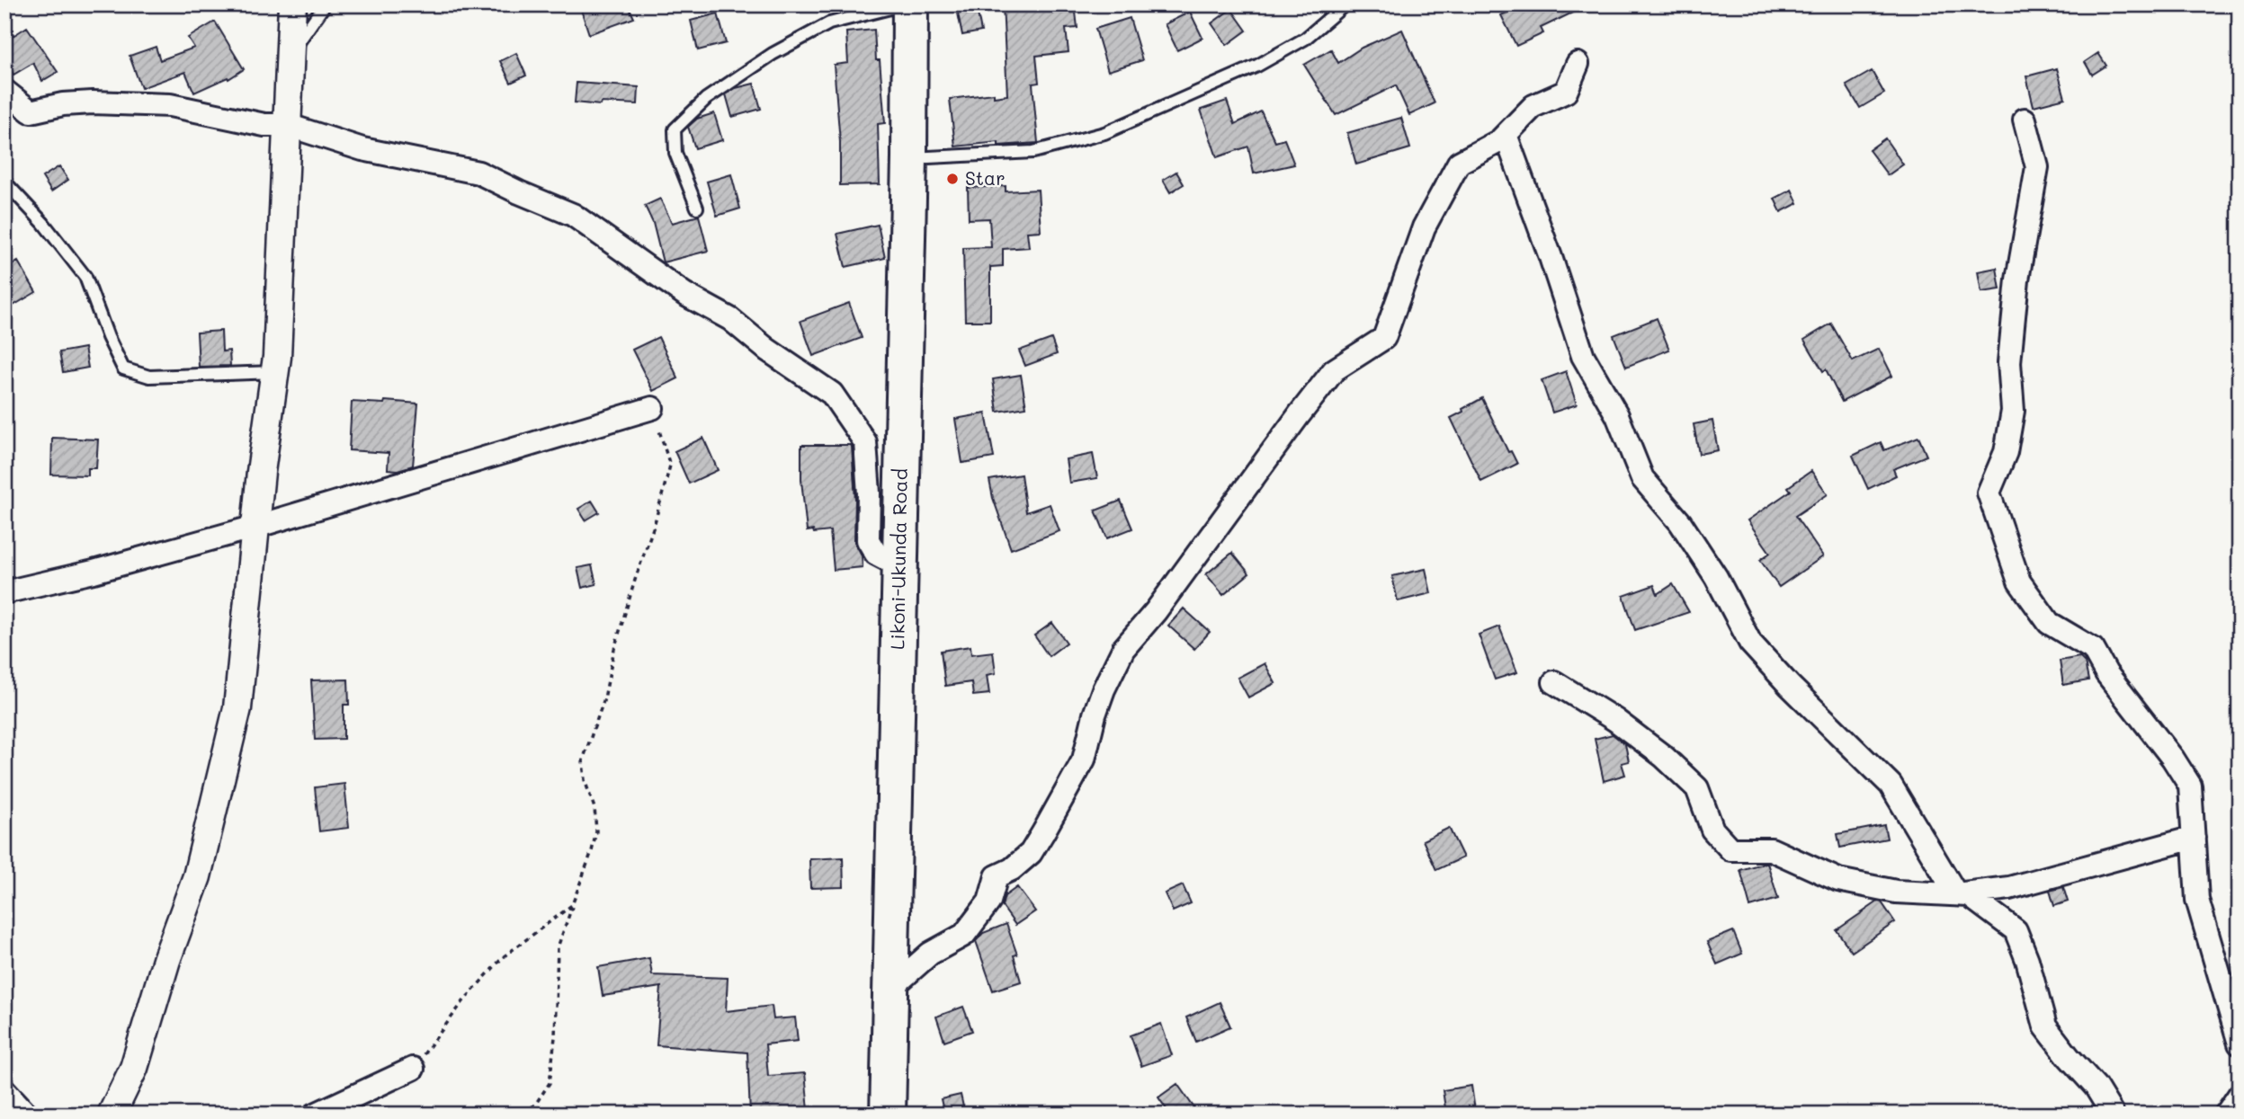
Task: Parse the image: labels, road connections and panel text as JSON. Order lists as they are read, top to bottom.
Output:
{
  "streets": {
    "highway": ["Likoni-Ukunda Road"]
  },
  "places": ["Star"]
}
